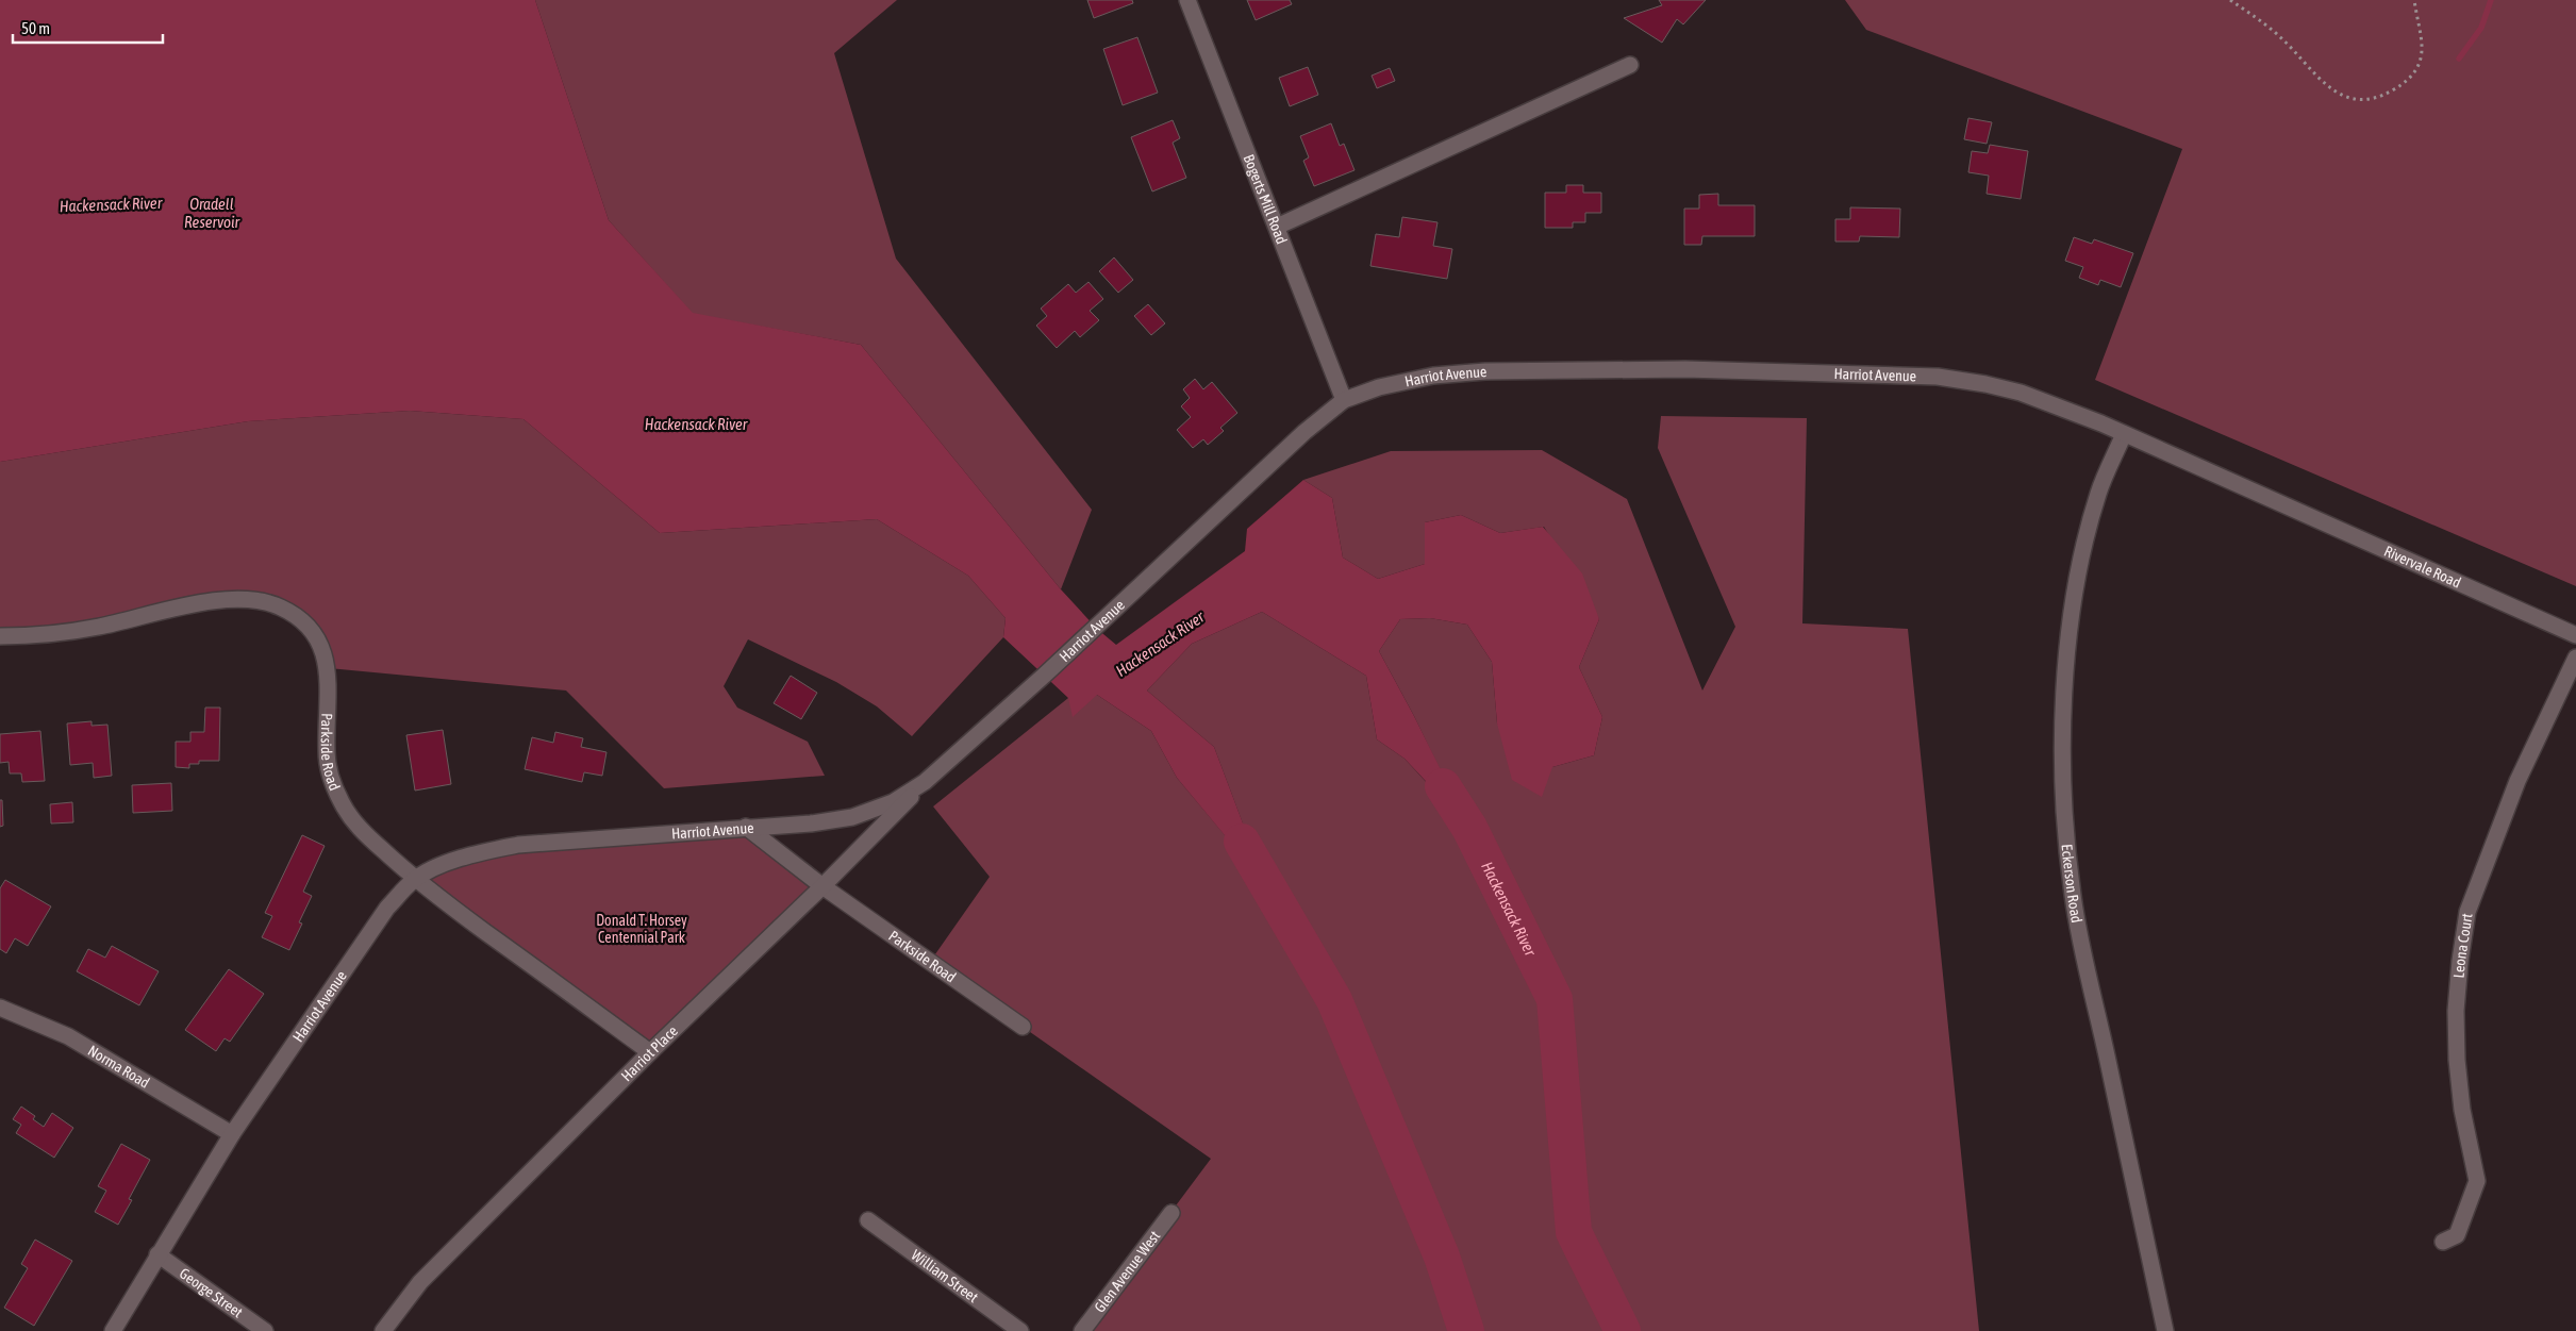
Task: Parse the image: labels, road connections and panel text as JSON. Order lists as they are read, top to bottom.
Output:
{
  "streets": {
    "street": [
      "Bogerts Mill Road",
      "Harriot Avenue",
      "Rivervale Road",
      "Parkside Road",
      "Eckerson Road",
      "Leona Court",
      "Harriot Place",
      "Norma Road",
      "Glen Avenue West",
      "William Street",
      "George Street"
    ]
  },
  "crossings": [
    ["Bogerts Mill Road", "Harriot Avenue"],
    ["Harriot Avenue", "Rivervale Road"],
    ["Harriot Avenue", "Parkside Road"],
    ["Harriot Avenue", "Eckerson Road"],
    ["Harriot Avenue", "Harriot Place"],
    ["Harriot Avenue", "Norma Road"],
    ["Harriot Avenue", "George Street"],
    ["Parkside Road", "Harriot Place"]
  ],
  "water": ["Oradell Reservoir", "Hackensack River"],
  "parks": ["Donald T. Horsey Centennial Park"],
  "scale_bar": "50 m"
}
